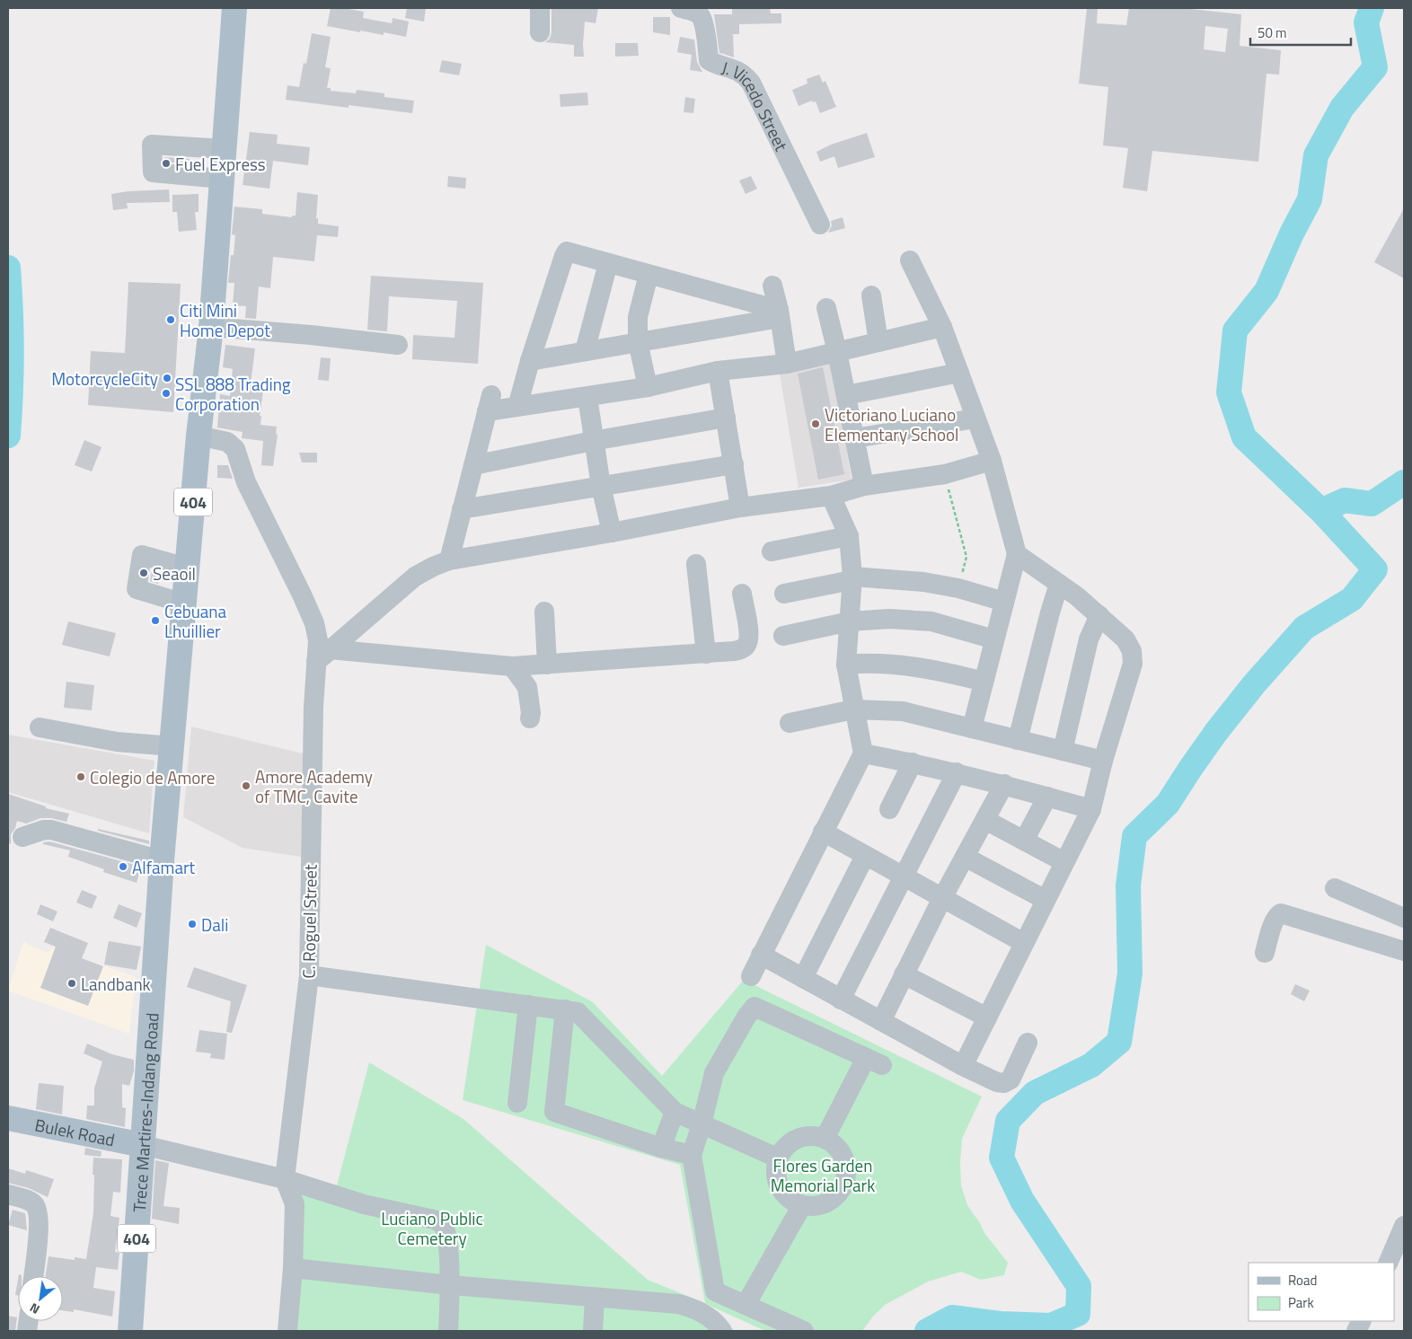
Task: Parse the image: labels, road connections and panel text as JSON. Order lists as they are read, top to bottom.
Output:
{
  "streets": {
    "main road": ["404", "Trece Martires-Indang Road", "Bulek Road"],
    "street": ["J. Vicedo Street", "C. Roguel Street"]
  },
  "crossings": [
    ["C. Roguel Street", "Trece Martires-Indang Road"],
    ["Trece Martires-Indang Road", "Bulek Road"]
  ],
  "parks": ["Flores Garden Memorial Park", "Luciano Public Cemetery"],
  "places": [
    "Fuel Express",
    "Citi Mini Home Depot",
    "MotorcycleCity",
    "SSL 888 Trading Corporation",
    "Victoriano Luciano Elementary School",
    "Seaoil",
    "Cebuana Lhuillier",
    "Colegio de Amore",
    "Amore Academy of TMC, Cavite",
    "Alfamart",
    "Dali",
    "Landbank"
  ],
  "legend": ["Road", "Park"],
  "scale_bar": "50 m",
  "north": "bottom left"
}
